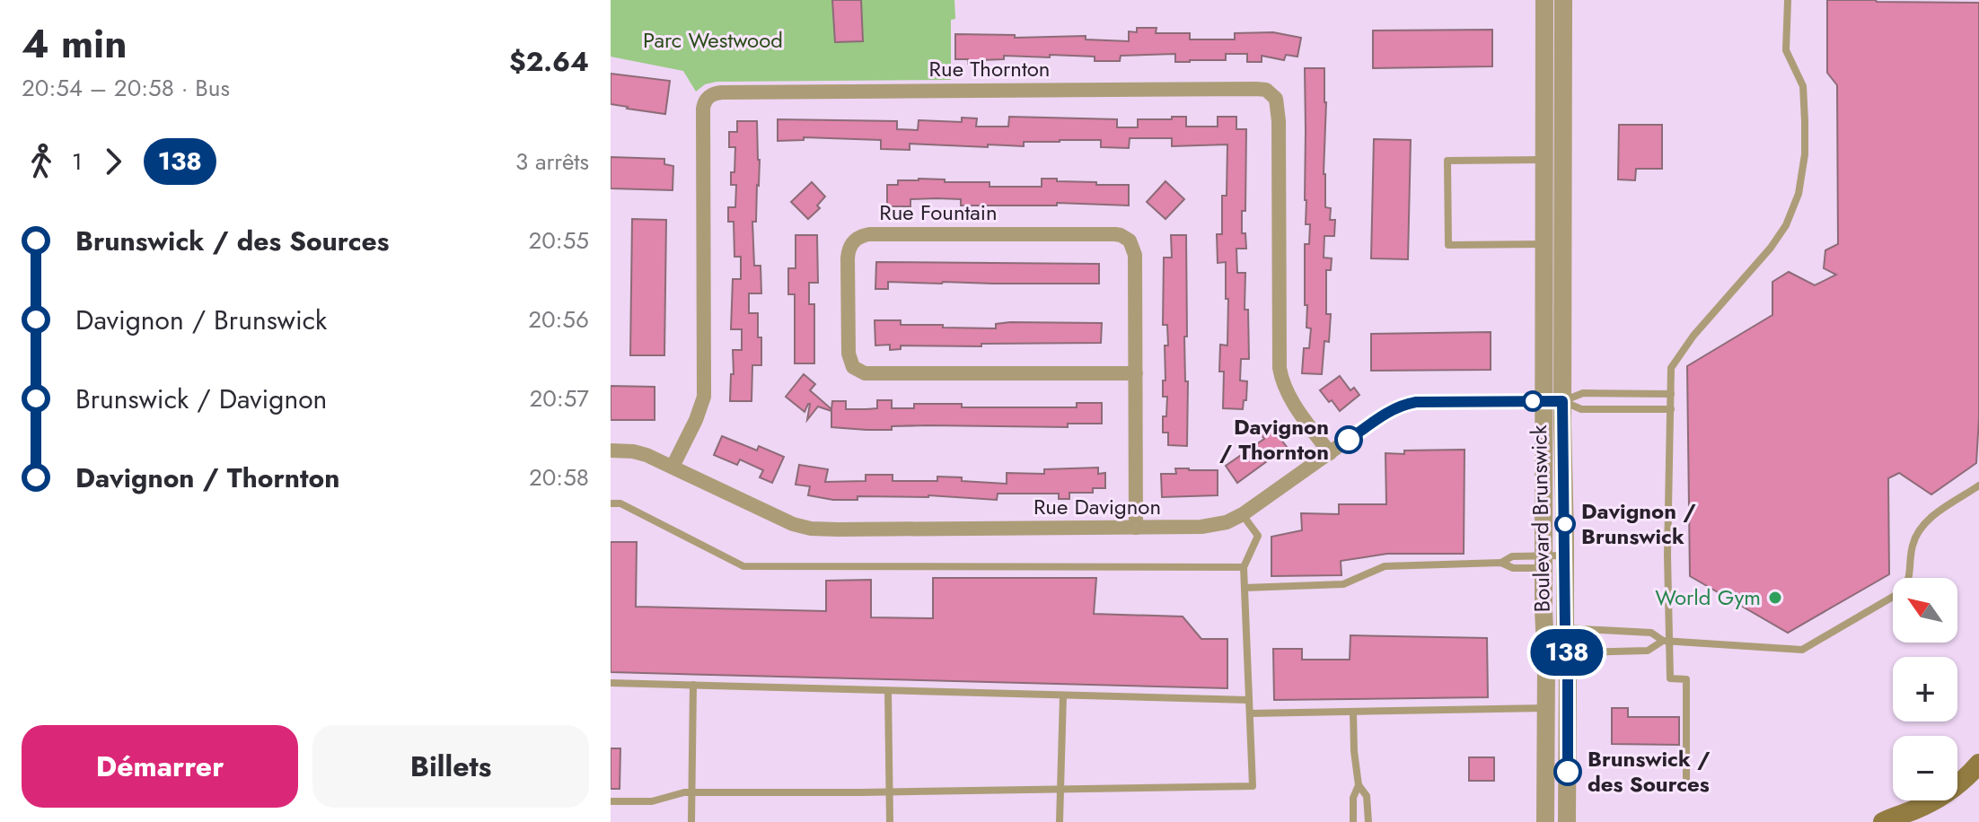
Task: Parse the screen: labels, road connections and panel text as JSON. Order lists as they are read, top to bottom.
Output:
{
  "streets": {
    "street": [
      "Rue Thornton",
      "Rue Fountain",
      "Rue Davignon",
      "Boulevard Brunswick"
    ]
  },
  "crossings": [
    ["Rue Thornton", "Rue Davignon"],
    ["Rue Fountain", "Rue Davignon"],
    ["Rue Davignon", "Boulevard Brunswick"]
  ],
  "parks": ["Parc Westwood"],
  "places": [
    "Davignon / Thornton",
    "Davignon / Brunswick",
    "World Gym",
    "Brunswick / des Sources"
  ],
  "lines": ["bus line 138"],
  "north": "top left",
  "page": {
    "heading": ["4 min", "20:54 – 20:58 · Bus", "$2.64"],
    "on_map": "138",
    "legs": ["1", "138", "3 arrêts"],
    "list": [
      {
        "name": "Brunswick / des Sources",
        "value": "20:55"
      },
      {
        "name": "Davignon / Brunswick",
        "value": "20:56"
      },
      {
        "name": "Brunswick / Davignon",
        "value": "20:57"
      },
      {
        "name": "Davignon / Thornton",
        "value": "20:58"
      }
    ],
    "map_buttons": ["+", "−"],
    "buttons": ["Démarrer", "Billets"]
  }
}
